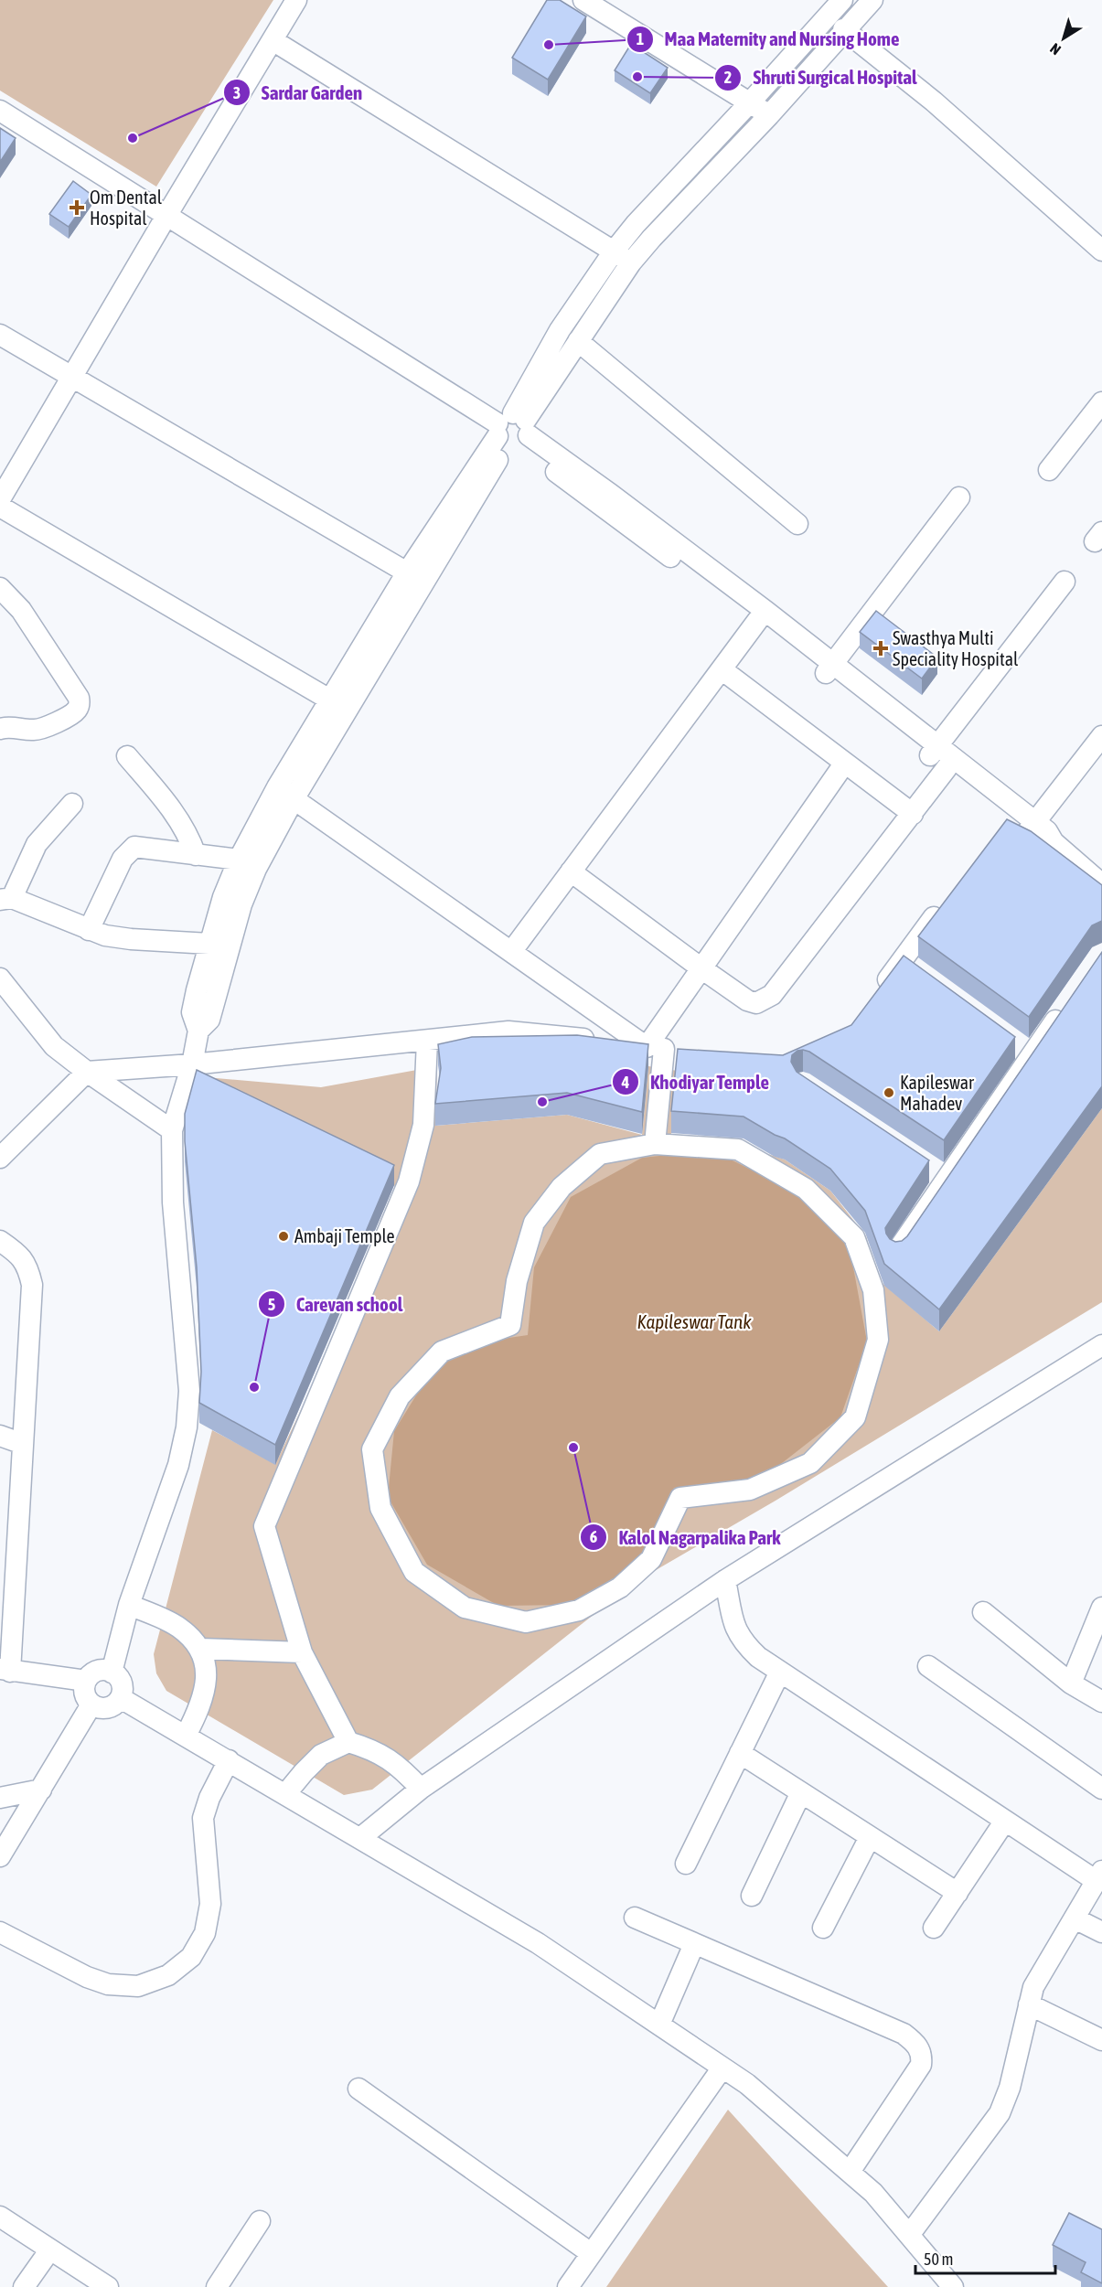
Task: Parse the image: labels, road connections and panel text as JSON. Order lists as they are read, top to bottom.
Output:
{
  "water": ["Kapileswar Tank"],
  "places": {
    "other": [
      "Maa Maternity and Nursing Home",
      "Shruti Surgical Hospital",
      "Sardar Garden",
      "Kapileswar Mahadev",
      "Khodiyar Temple",
      "Ambaji Temple",
      "Carevan school",
      "Kalol Nagarpalika Park"
    ],
    "health": ["Om Dental Hospital", "Swasthya Multi Speciality Hospital"]
  },
  "scale_bar": "50 m",
  "north": "bottom left"
}
